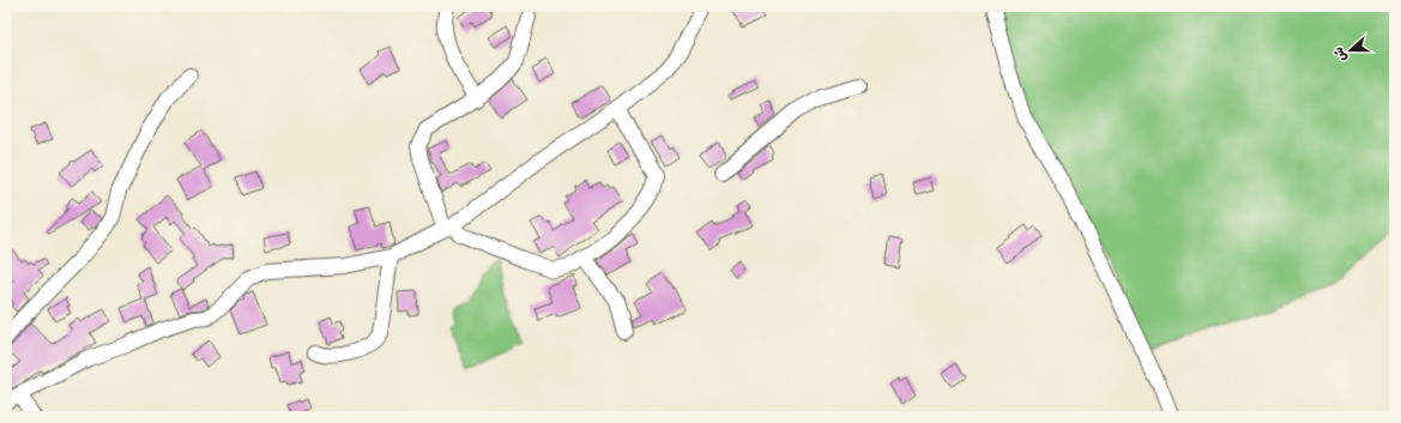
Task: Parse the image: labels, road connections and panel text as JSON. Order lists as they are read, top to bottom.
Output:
{
  "north": "left"
}
